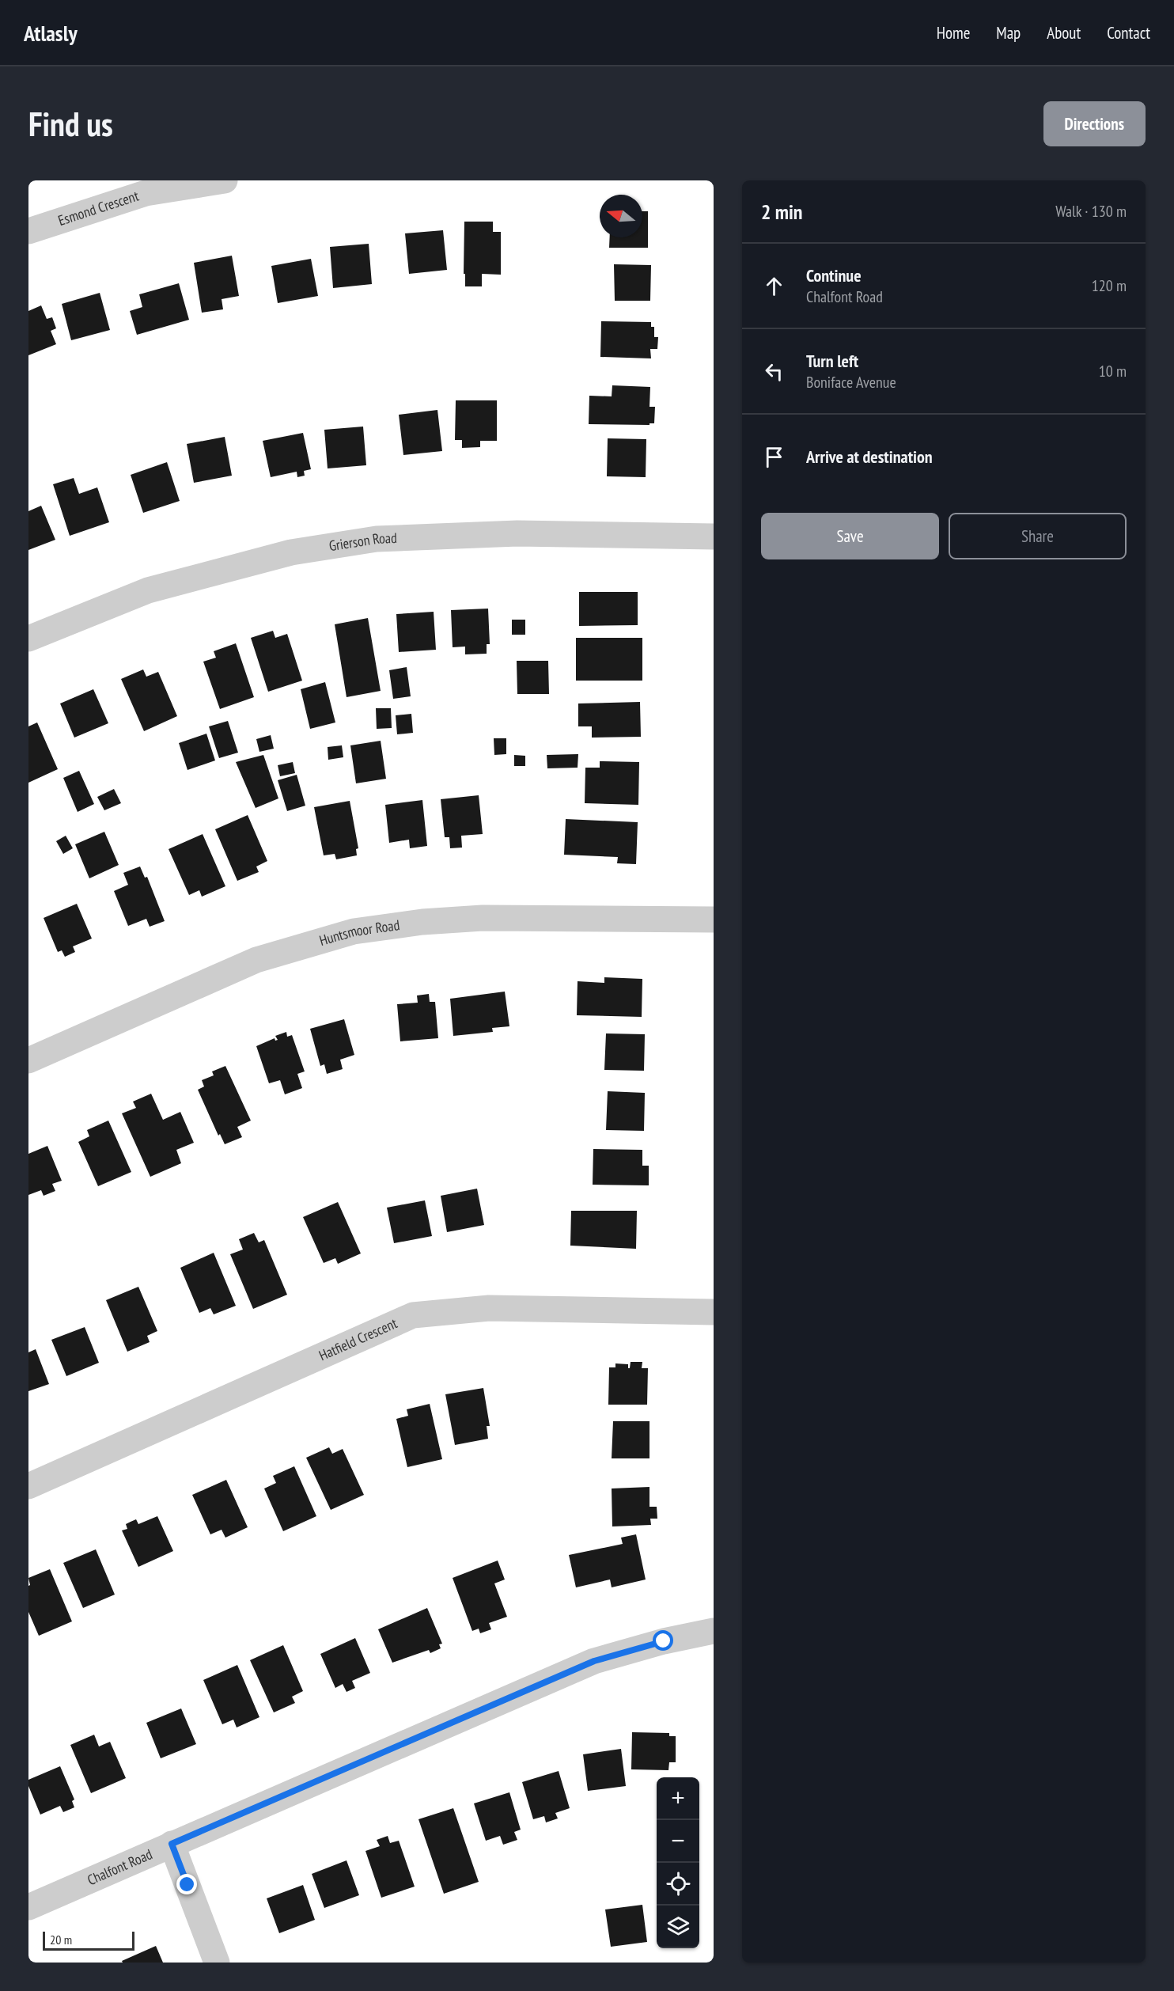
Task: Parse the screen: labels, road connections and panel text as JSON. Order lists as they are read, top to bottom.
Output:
{
  "streets": {
    "street": [
      "Esmond Crescent",
      "Grierson Road",
      "Huntsmoor Road",
      "Hatfield Crescent",
      "Chalfont Road"
    ]
  },
  "scale_bar": "20 m",
  "north": "left",
  "page": {
    "header": "Atlasly",
    "nav": [
      "Home",
      "Map",
      "About",
      "Contact"
    ],
    "buttons": [
      "Directions",
      ["Save", "Share"]
    ],
    "title": "Find us",
    "heading": ["2 min", "Walk · 130 m"],
    "list": [
      ["Continue", "Chalfont Road", "120 m"],
      ["Turn left", "Boniface Avenue", "10 m"],
      "Arrive at destination"
    ],
    "map_buttons": ["+", "−"],
    "scale": "20 m"
  }
}
